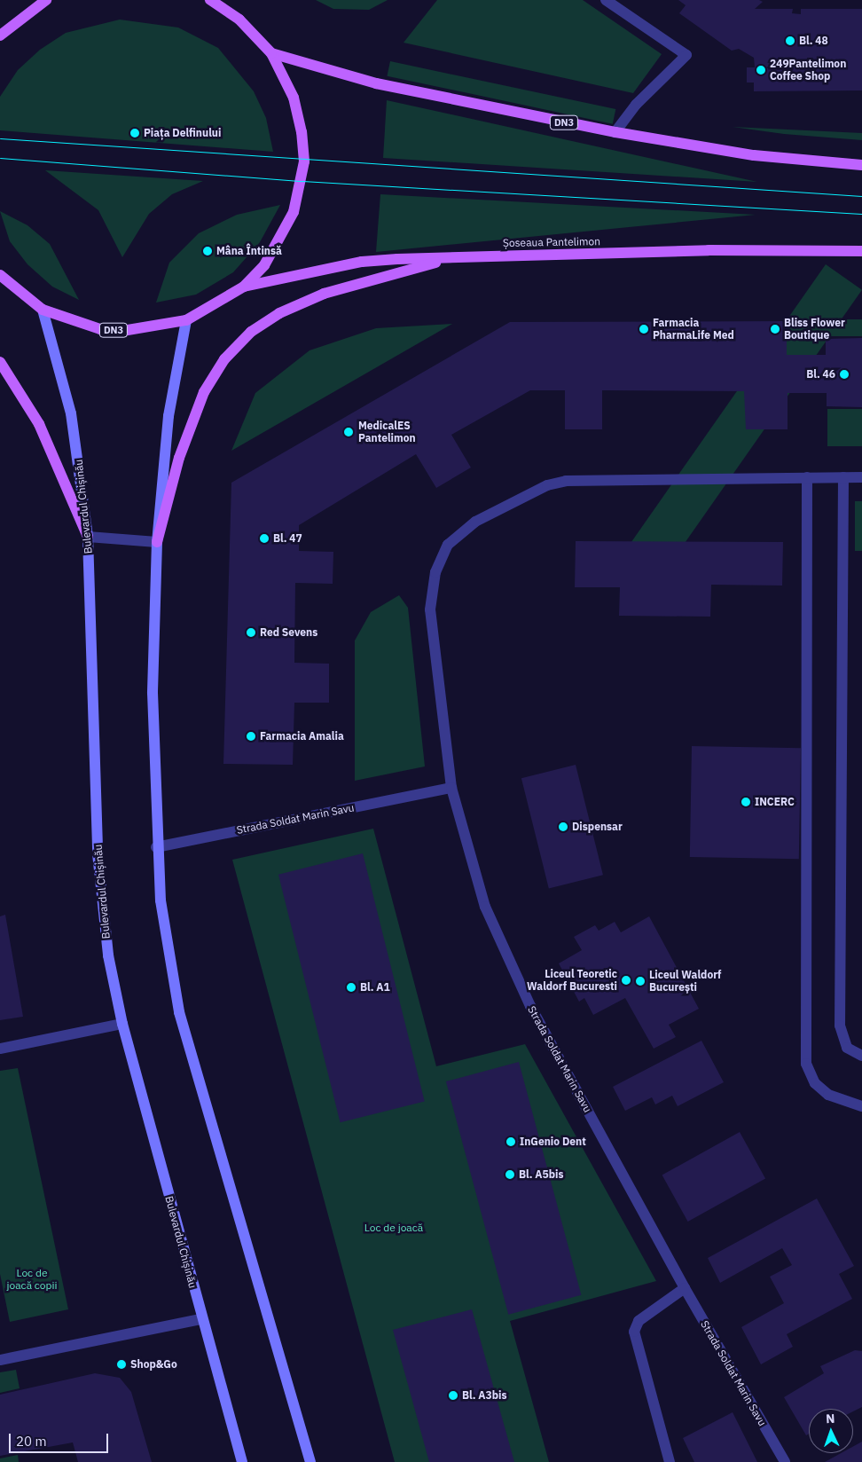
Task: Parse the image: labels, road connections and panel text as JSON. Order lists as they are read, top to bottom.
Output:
{
  "streets": {
    "main road": ["DN3", "Șoseaua Pantelimon", "Bulevardul Chișinău"],
    "street": ["Strada Soldat Marin Savu"]
  },
  "crossings": [
    ["DN3", "Șoseaua Pantelimon"],
    ["DN3", "Bulevardul Chișinău"]
  ],
  "parks": ["Loc de joacă", "Loc de joacă copii"],
  "places": [
    "Bl. 48",
    "249Pantelimon Coffee Shop",
    "Piața Delfinului",
    "Mâna Întinsă",
    "Farmacia PharmaLife Med",
    "Bliss Flower Boutique",
    "Bl. 46",
    "MedicalES Pantelimon",
    "Bl. 47",
    "Red Sevens",
    "Farmacia Amalia",
    "INCERC",
    "Dispensar",
    "Liceul Teoretic Waldorf Bucuresti",
    "Liceul Waldorf București",
    "Bl. A1",
    "InGenio Dent",
    "Bl. A5bis",
    "Shop&Go",
    "Bl. A3bis"
  ],
  "scale_bar": "20 m",
  "north": "top"
}
